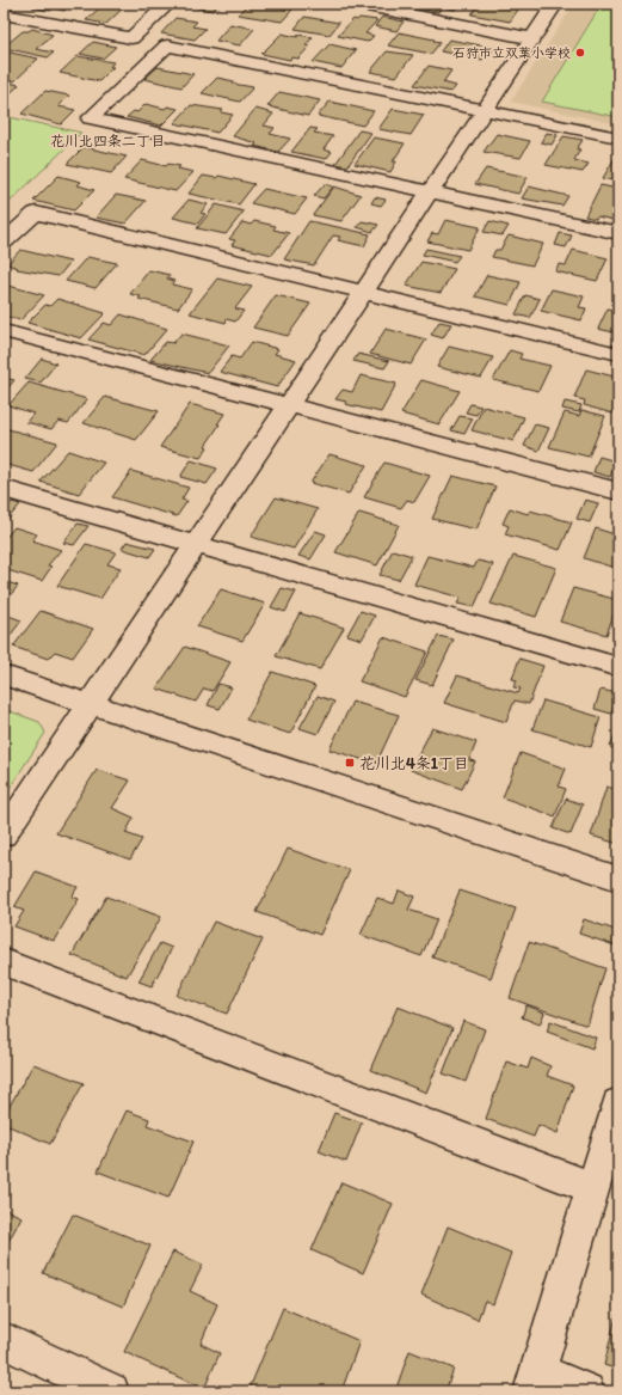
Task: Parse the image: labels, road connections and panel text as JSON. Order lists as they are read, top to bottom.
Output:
{
  "districts": ["花川北四条二丁目"],
  "places": {
    "other": ["石狩市立双葉小学校"],
    "transit": ["花川北4条1丁目"]
  }
}
